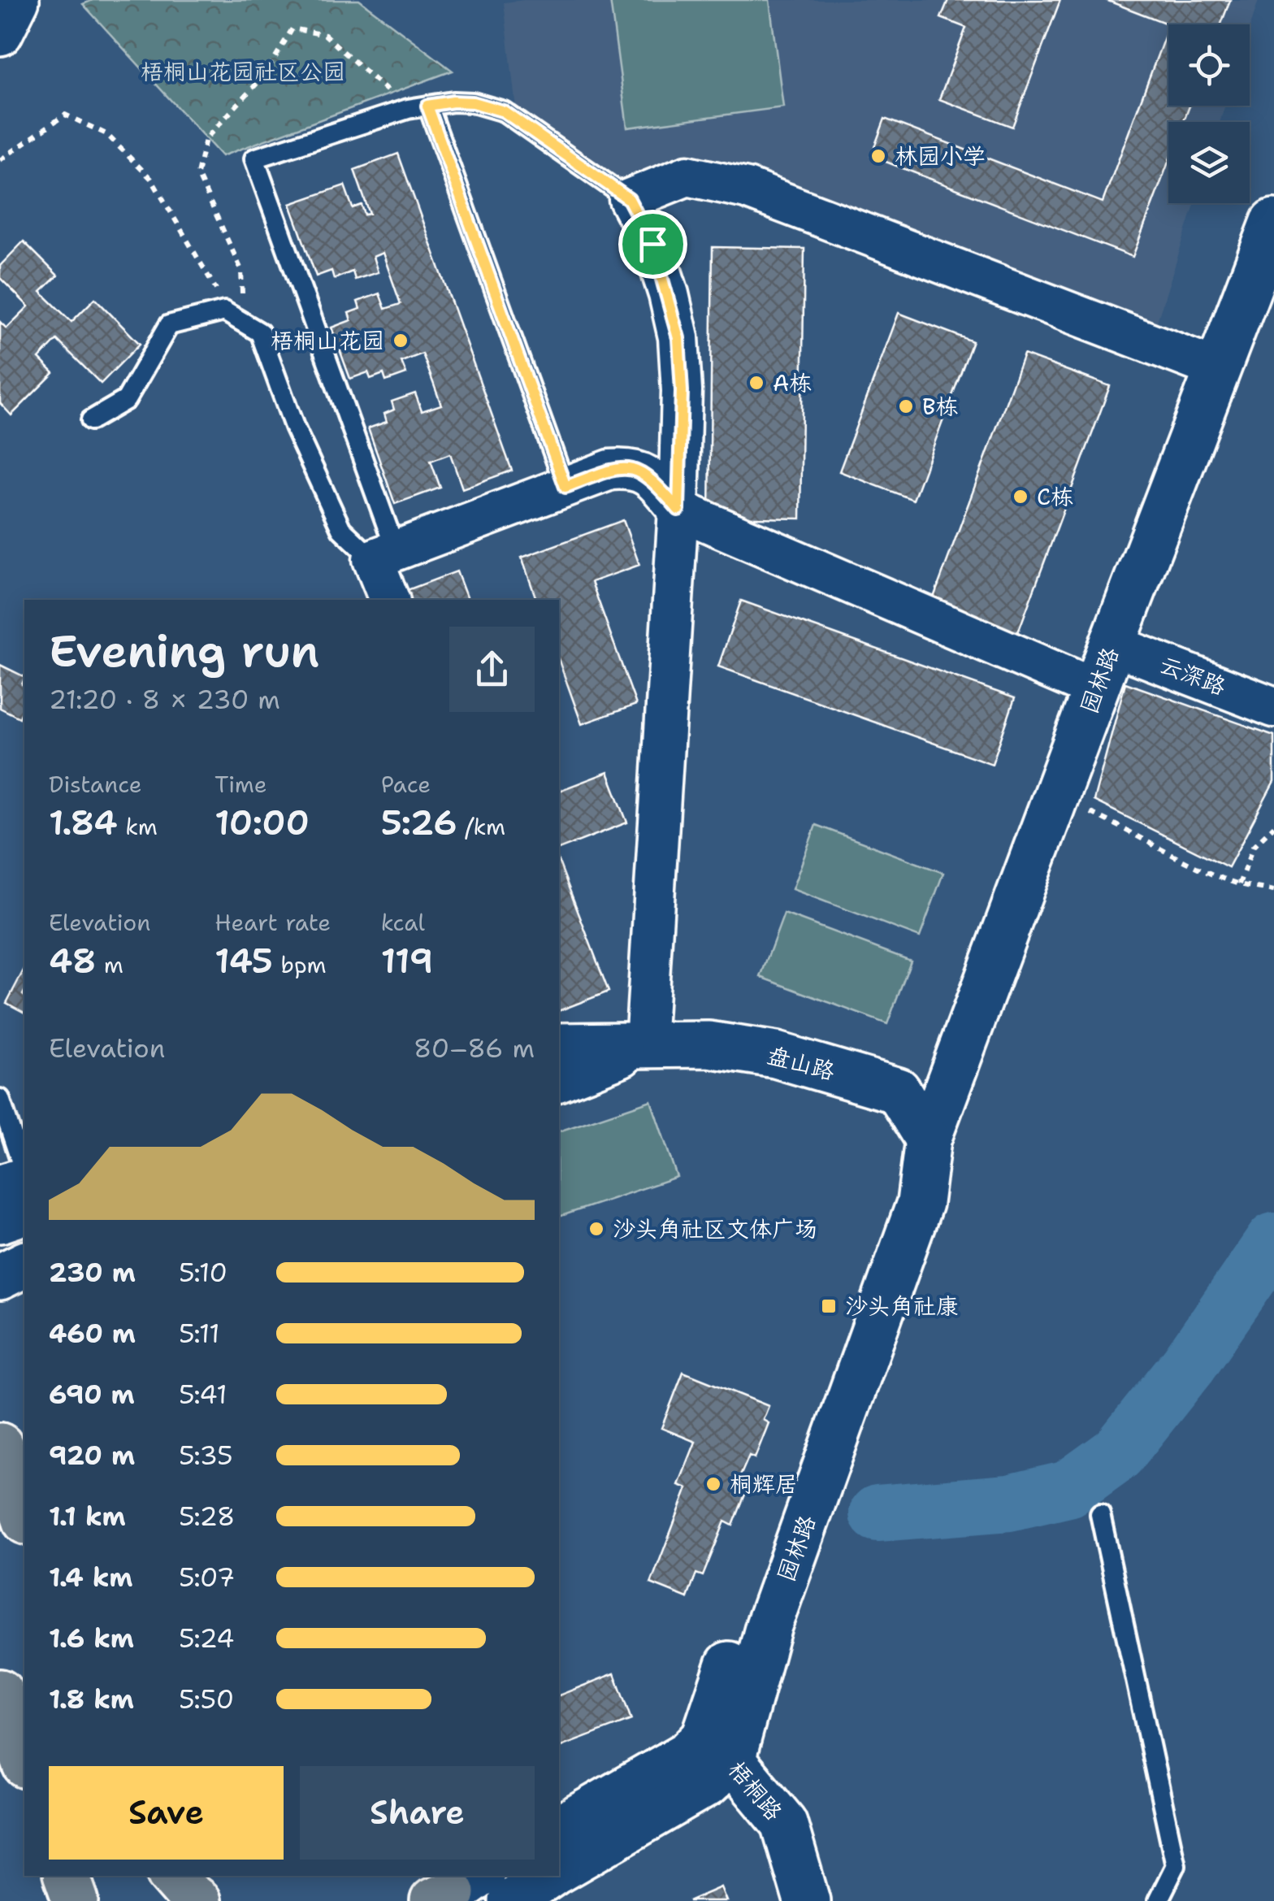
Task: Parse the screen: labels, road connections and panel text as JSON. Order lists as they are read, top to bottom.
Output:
{
  "streets": {
    "main road": ["园林路", "盘山路", "梧桐路"],
    "street": ["云深路"]
  },
  "crossings": [
    ["云深路", "园林路"],
    ["园林路", "盘山路"],
    ["园林路", "梧桐路"]
  ],
  "parks": ["梧桐山花园社区公园"],
  "places": {
    "other": [
      "林园小学",
      "梧桐山花园",
      "A栋",
      "B栋",
      "C栋",
      "沙头角社区文体广场",
      "桐辉居"
    ],
    "transit": ["沙头角社康"]
  },
  "page": {
    "heading": ["Evening run", "21:20 · 8 × 230 m"],
    "stats": [
      ["Distance", "1.84 km"],
      ["Time", "10:00"],
      ["Pace", "5:26 /km"],
      ["Elevation", "48 m"],
      ["Heart rate", "145 bpm"],
      ["kcal", "119"]
    ],
    "chart": ["Elevation", "80–86 m"],
    "list": [
      {
        "name": "230 m",
        "note": "5:10"
      },
      {
        "name": "460 m",
        "note": "5:11"
      },
      {
        "name": "690 m",
        "note": "5:41"
      },
      {
        "name": "920 m",
        "note": "5:35"
      },
      {
        "name": "1.1 km",
        "note": "5:28"
      },
      {
        "name": "1.4 km",
        "note": "5:07"
      },
      {
        "name": "1.6 km",
        "note": "5:24"
      },
      {
        "name": "1.8 km",
        "note": "5:50"
      }
    ],
    "buttons": ["Save", "Share"]
  }
}
